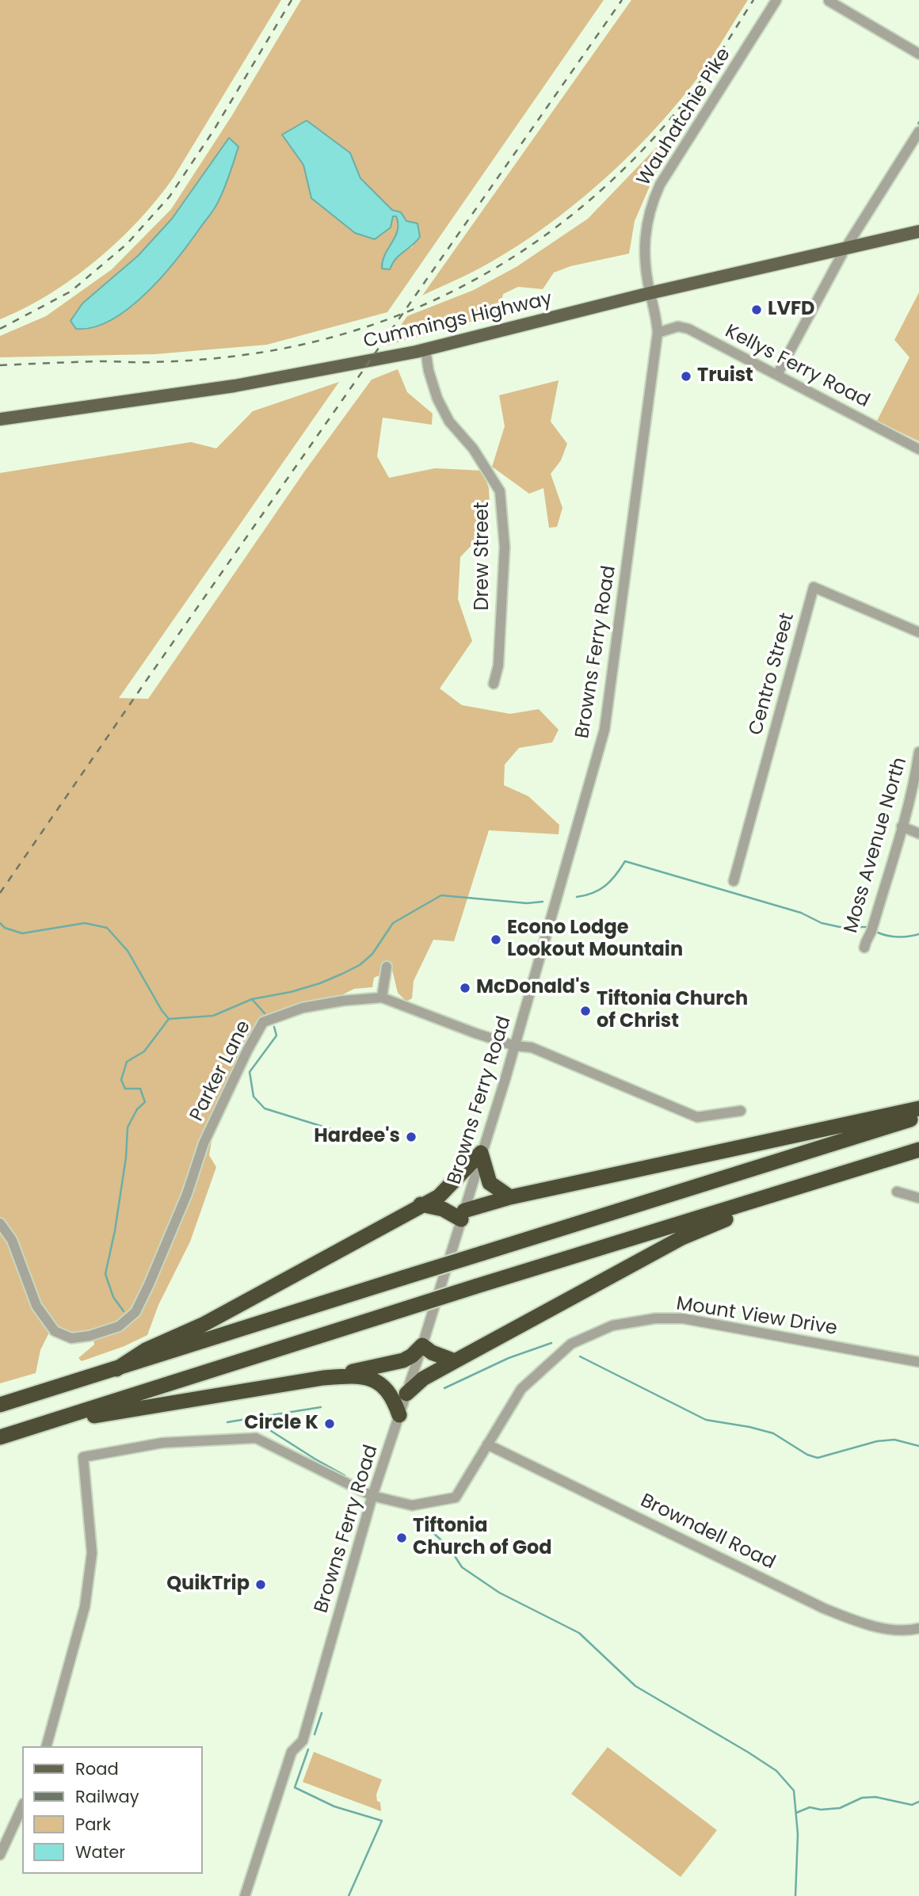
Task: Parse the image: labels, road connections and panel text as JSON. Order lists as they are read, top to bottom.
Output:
{
  "streets": {
    "main road": ["Cummings Highway"],
    "street": [
      "Wauhatchie Pike",
      "Kellys Ferry Road",
      "Drew Street",
      "Browns Ferry Road",
      "Centro Street",
      "Moss Avenue North",
      "Parker Lane",
      "Mount View Drive",
      "Browndell Road"
    ]
  },
  "crossings": [
    ["Wauhatchie Pike", "Cummings Highway"],
    ["Wauhatchie Pike", "Browns Ferry Road"],
    ["Cummings Highway", "Drew Street"],
    ["Cummings Highway", "Browns Ferry Road"],
    ["Kellys Ferry Road", "Browns Ferry Road"],
    ["Browns Ferry Road", "Parker Lane"],
    ["Browns Ferry Road", "Mount View Drive"],
    ["Mount View Drive", "Browndell Road"]
  ],
  "places": [
    "LVFD",
    "Truist",
    "Econo Lodge Lookout Mountain",
    "McDonald's",
    "Tiftonia Church of Christ",
    "Hardee's",
    "Circle K",
    "Tiftonia Church of God",
    "QuikTrip"
  ],
  "legend": [
    "Road",
    "Railway",
    "Park",
    "Water"
  ]
}
